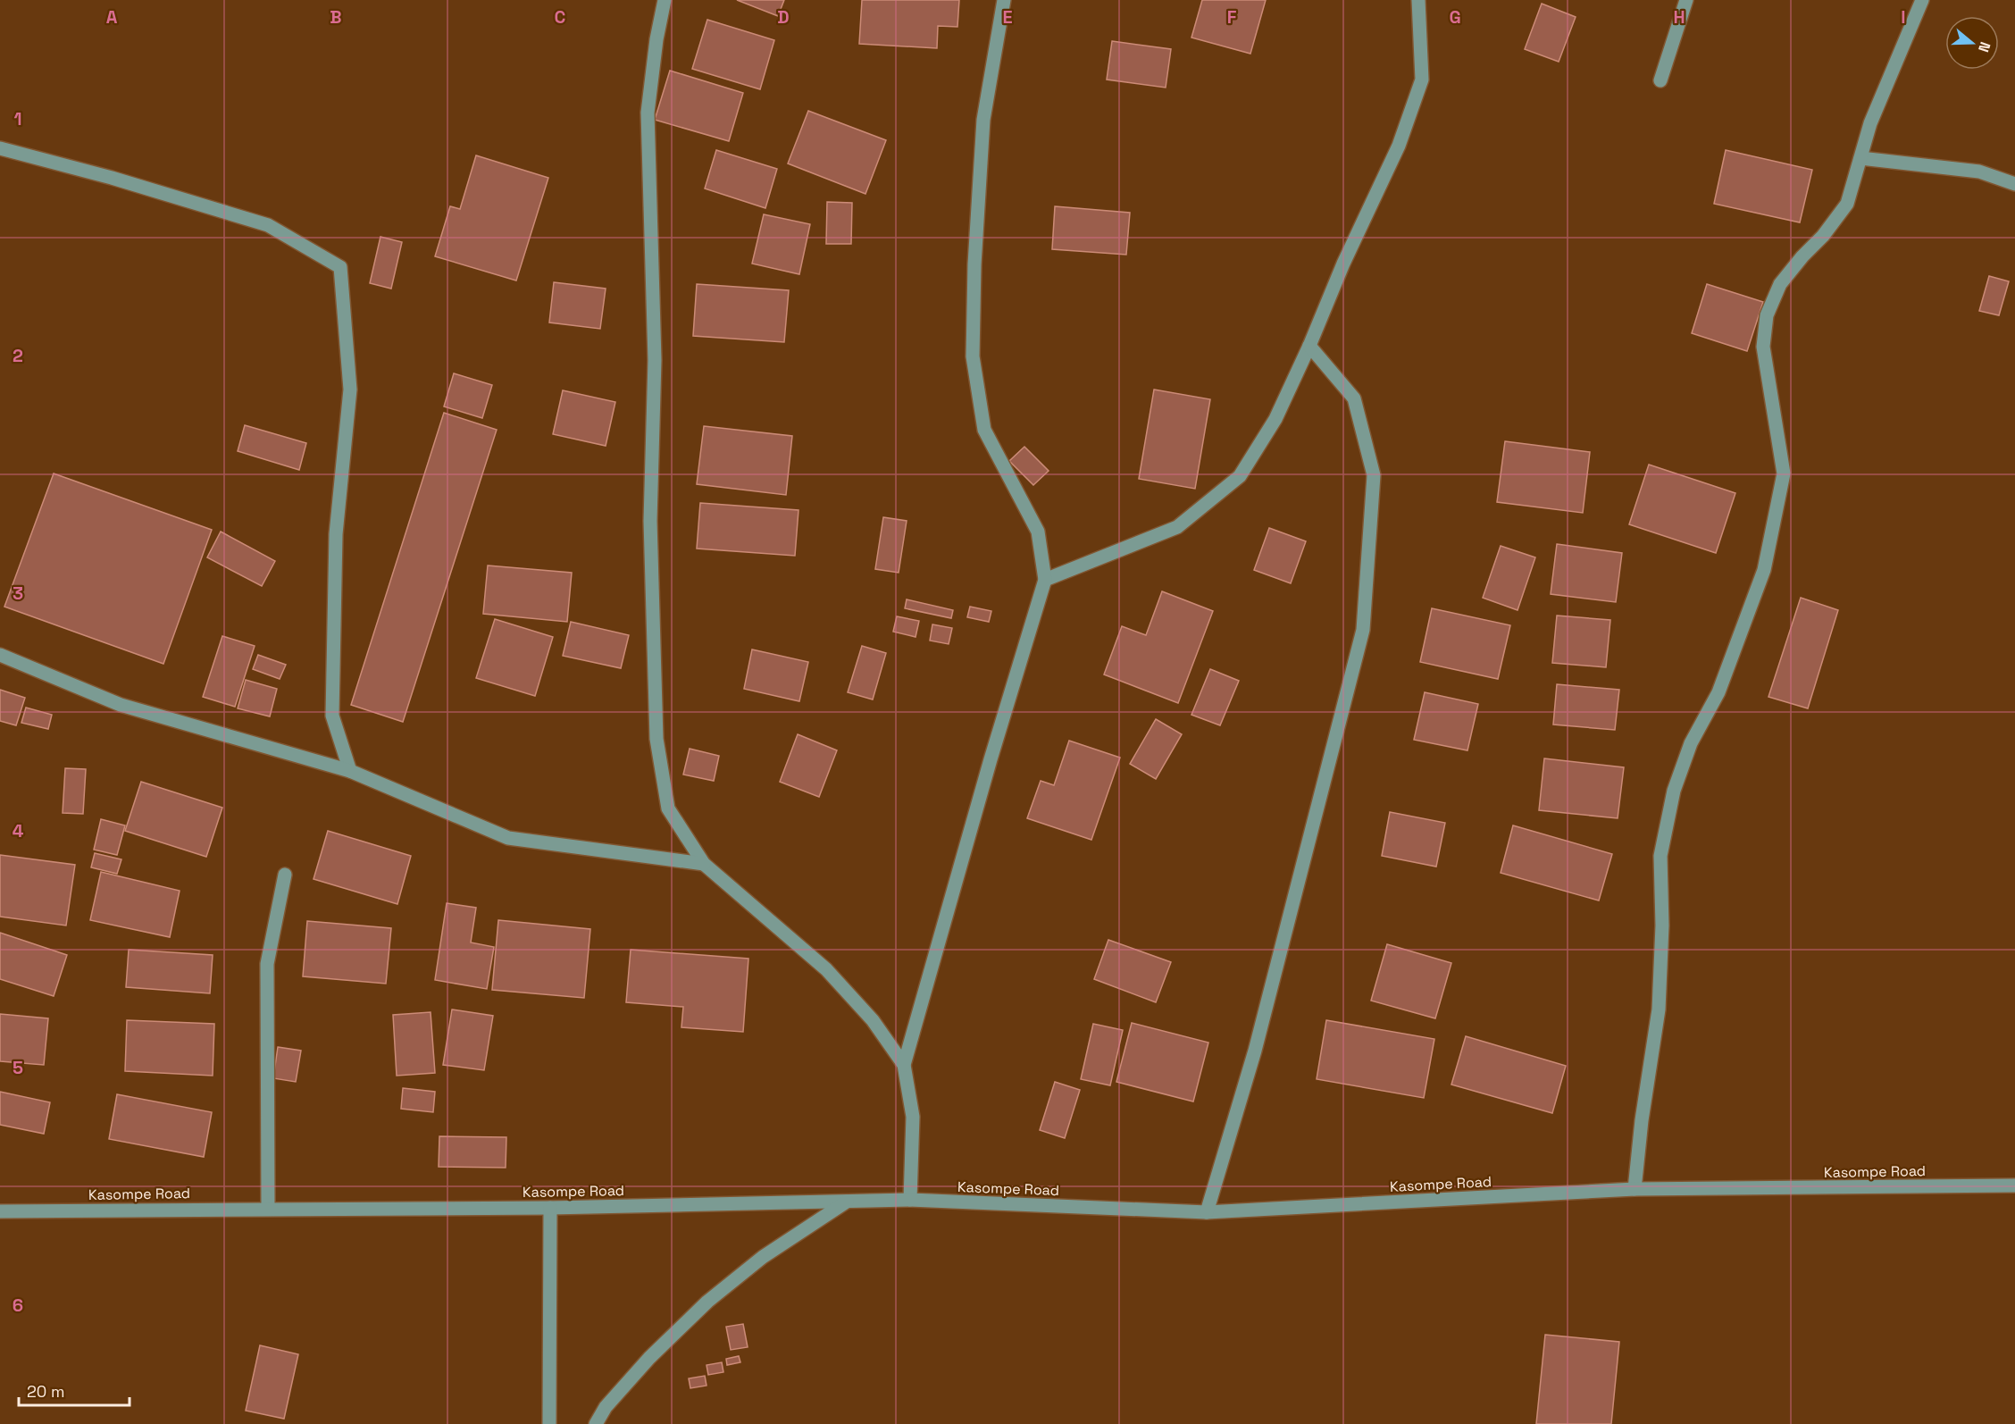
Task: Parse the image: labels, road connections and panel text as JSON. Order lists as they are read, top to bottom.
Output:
{
  "streets": {
    "street": ["Kasompe Road"]
  },
  "scale_bar": "20 m",
  "north": "right",
  "grid": {
    "columns": [
      "A",
      "B",
      "C",
      "D",
      "E",
      "F",
      "G",
      "H",
      "I"
    ],
    "rows": [
      "1",
      "2",
      "3",
      "4",
      "5",
      "6"
    ]
  }
}
